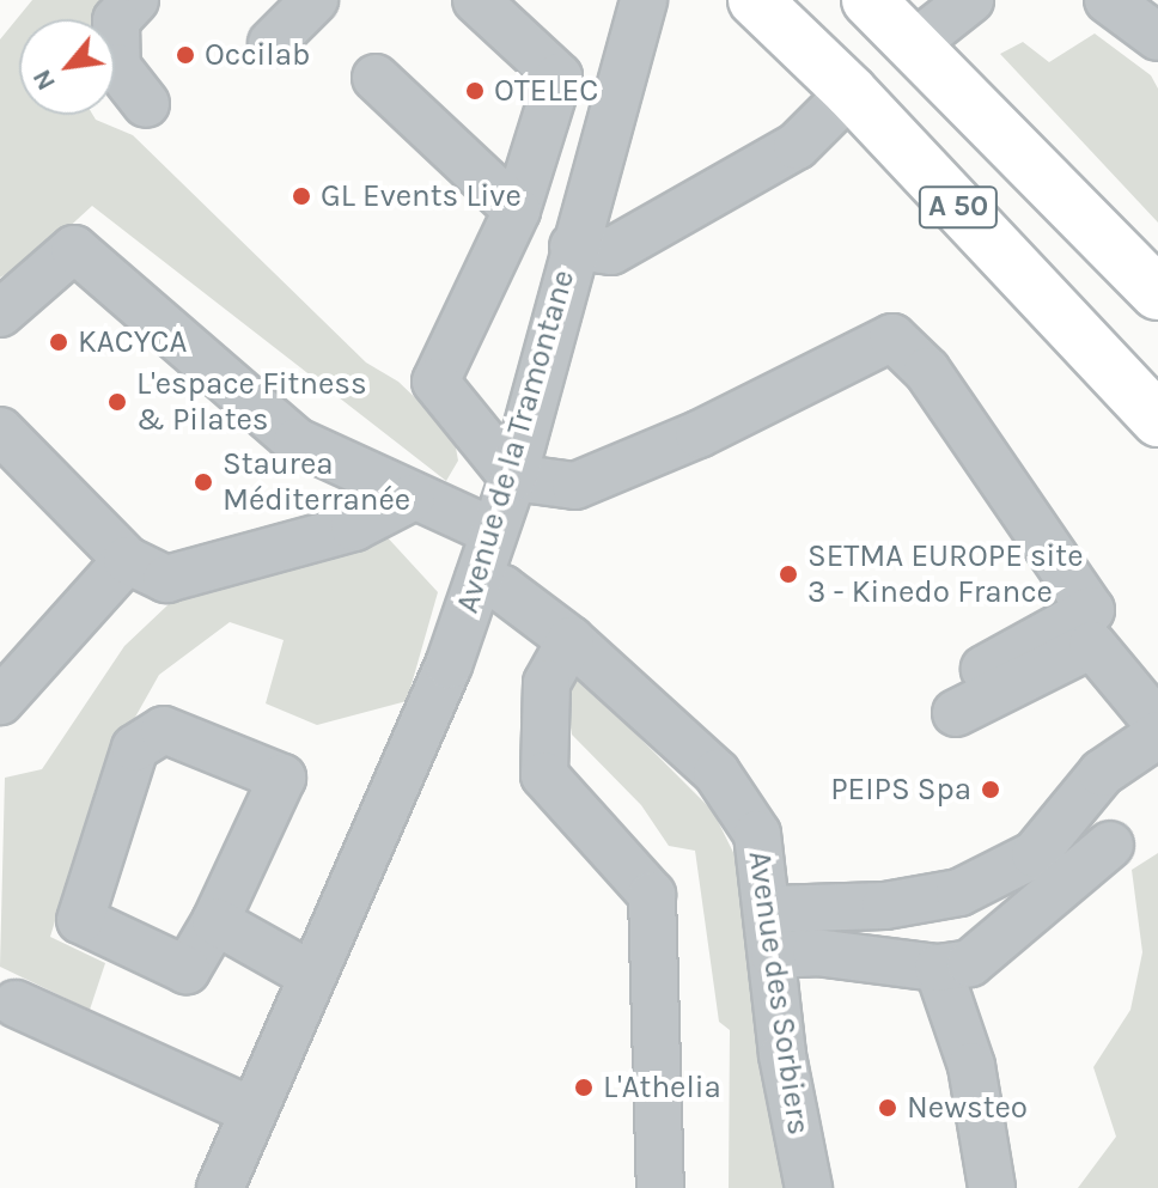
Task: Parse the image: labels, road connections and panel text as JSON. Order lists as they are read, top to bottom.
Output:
{
  "streets": {
    "highway": ["A 50"],
    "street": ["Avenue de la Tramontane", "Avenue des Sorbiers"]
  },
  "crossings": [
    ["Avenue de la Tramontane", "Avenue des Sorbiers"]
  ],
  "places": [
    "Occilab",
    "OTELEC",
    "GL Events Live",
    "KACYCA",
    "L'espace Fitness & Pilates",
    "Staurea Méditerranée",
    "SETMA EUROPE site 3 - Kinedo France",
    "PEIPS Spa",
    "L'Athelia",
    "Newsteo"
  ],
  "north": "bottom left"
}
